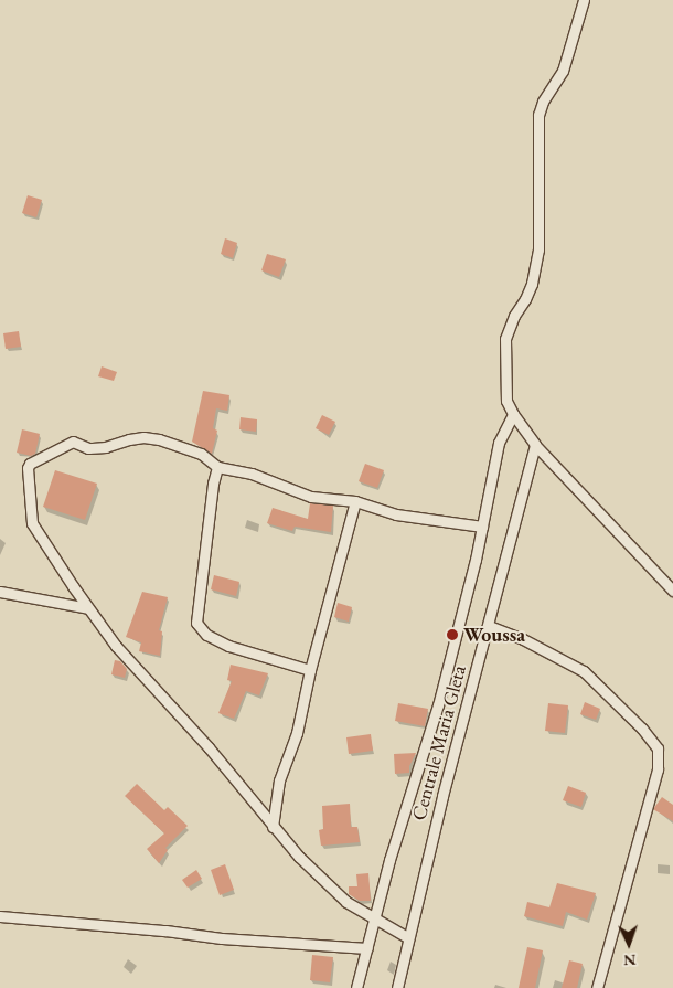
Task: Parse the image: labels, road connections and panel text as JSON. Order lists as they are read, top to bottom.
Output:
{
  "streets": {
    "street": ["Centrale Maria Gleta"]
  },
  "places": ["Woussa"],
  "north": "bottom"
}
